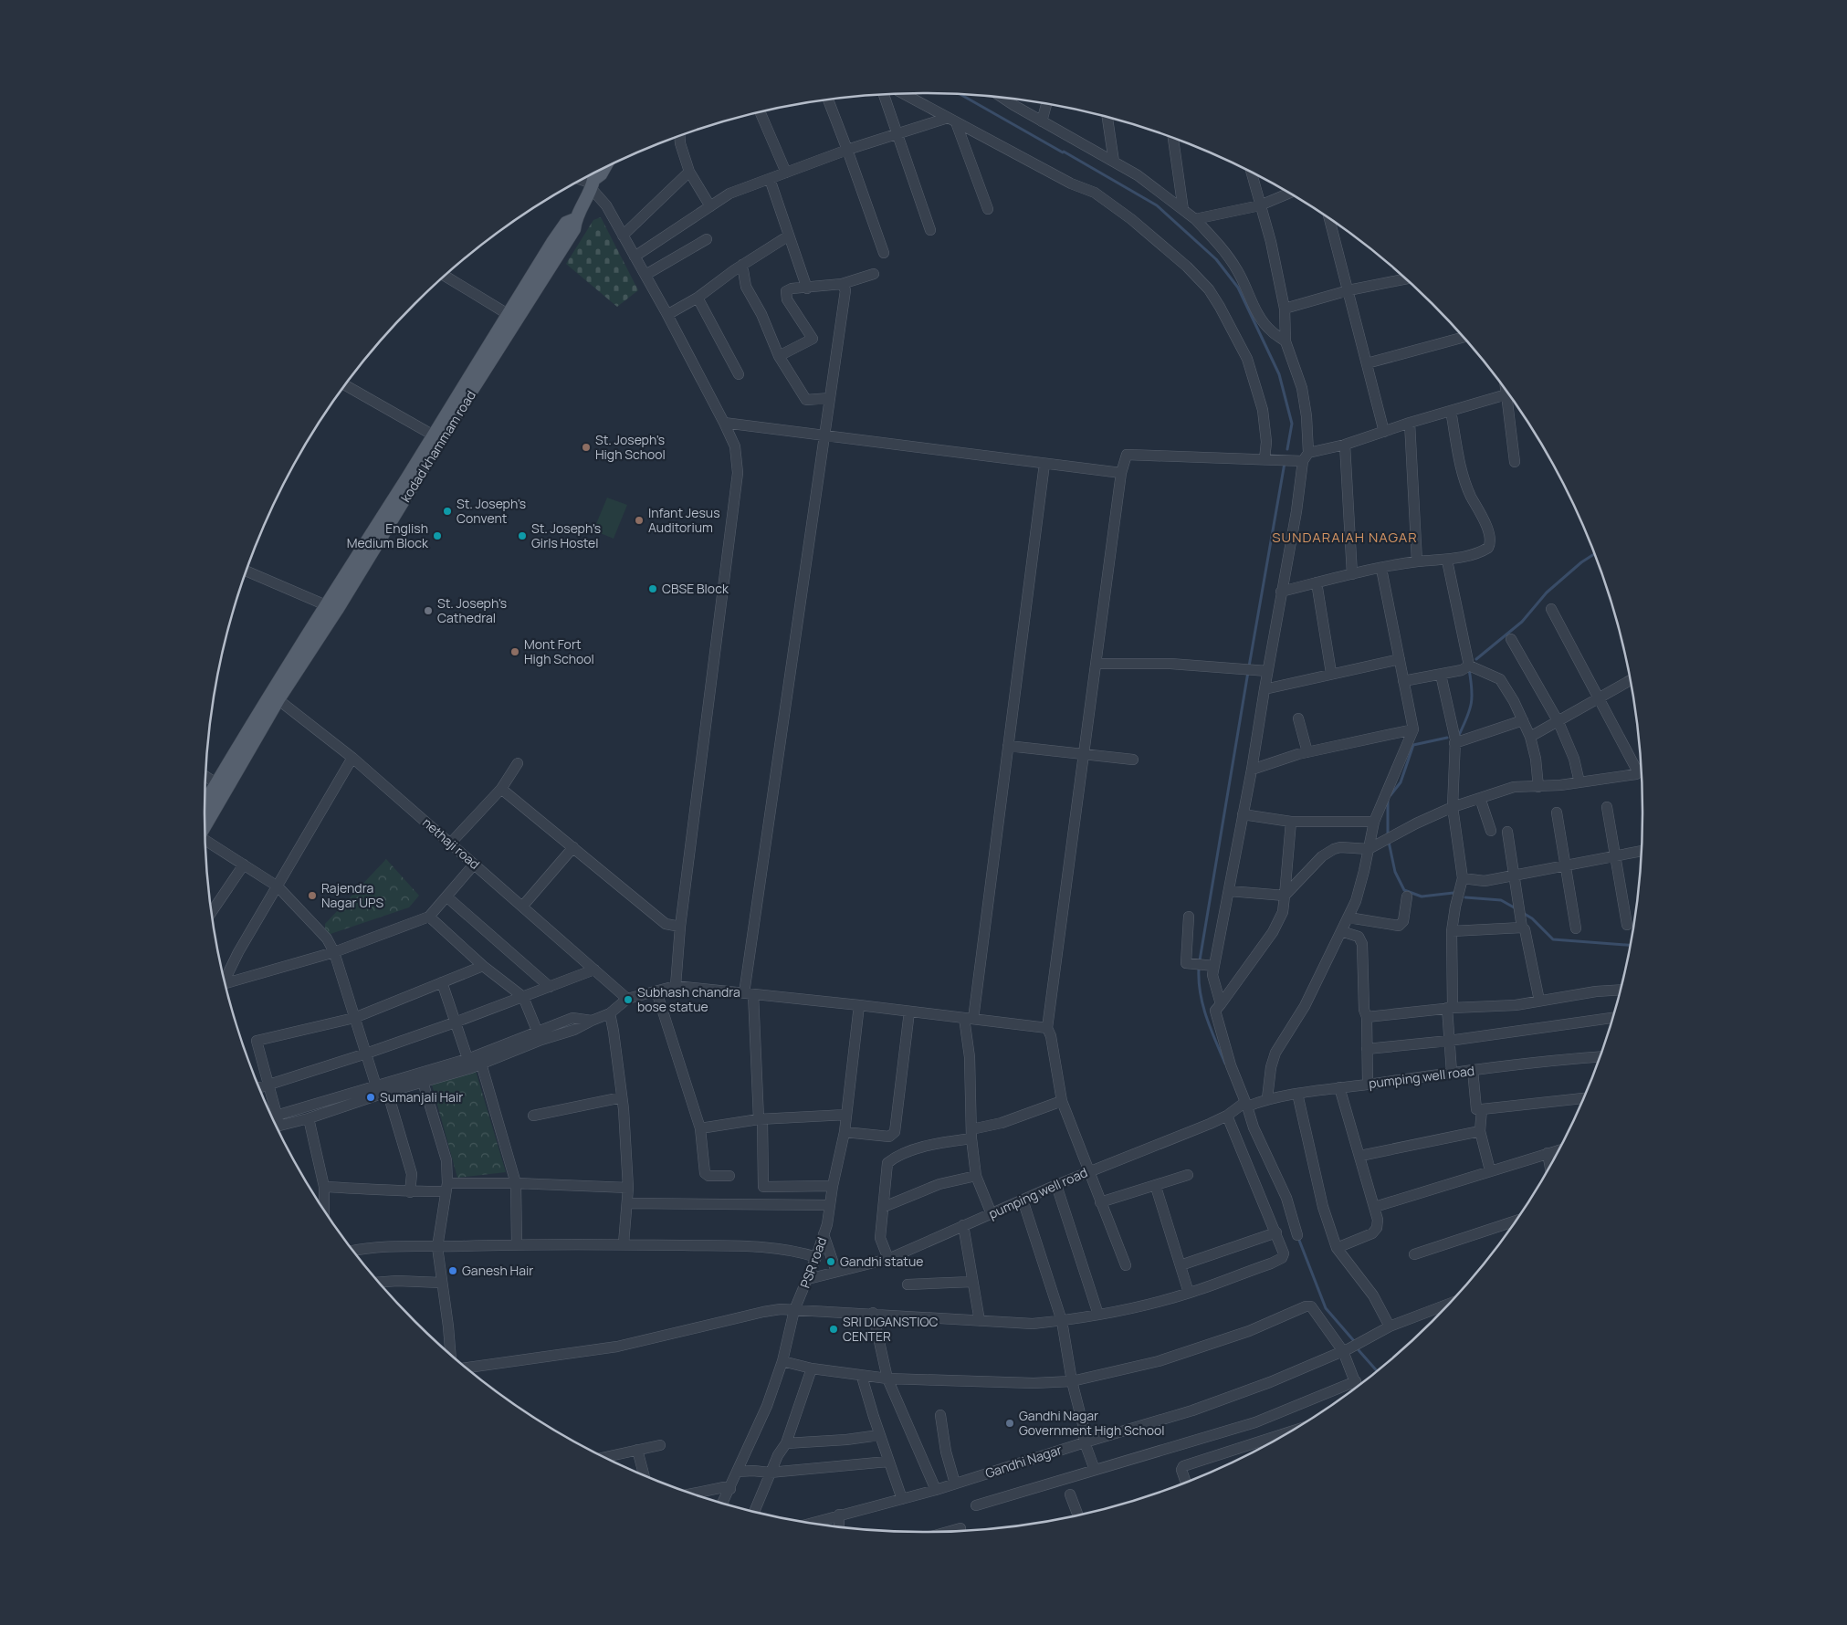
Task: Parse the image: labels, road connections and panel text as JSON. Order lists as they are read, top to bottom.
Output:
{
  "streets": {
    "main road": ["kodad khammam road"],
    "street": [
      "nethaji road",
      "pumping well road",
      "PSR road",
      "Gandhi Nagar"
    ]
  },
  "crossings": [
    ["kodad khammam road", "nethaji road"],
    ["pumping well road", "PSR road"]
  ],
  "districts": ["SUNDARAIAH NAGAR"],
  "places": [
    "St. Joseph's High School",
    "St. Joseph's Convent",
    "Infant Jesus Auditorium",
    "English Medium Block",
    "St. Joseph's Girls Hostel",
    "CBSE Block",
    "St. Joseph's Cathedral",
    "Mont Fort High School",
    "Rajendra Nagar UPS",
    "Subhash chandra bose statue",
    "Sumanjali Hair",
    "Gandhi statue",
    "Ganesh Hair",
    "SRI DIGANSTIOC CENTER",
    "Gandhi Nagar Government High School"
  ]
}
